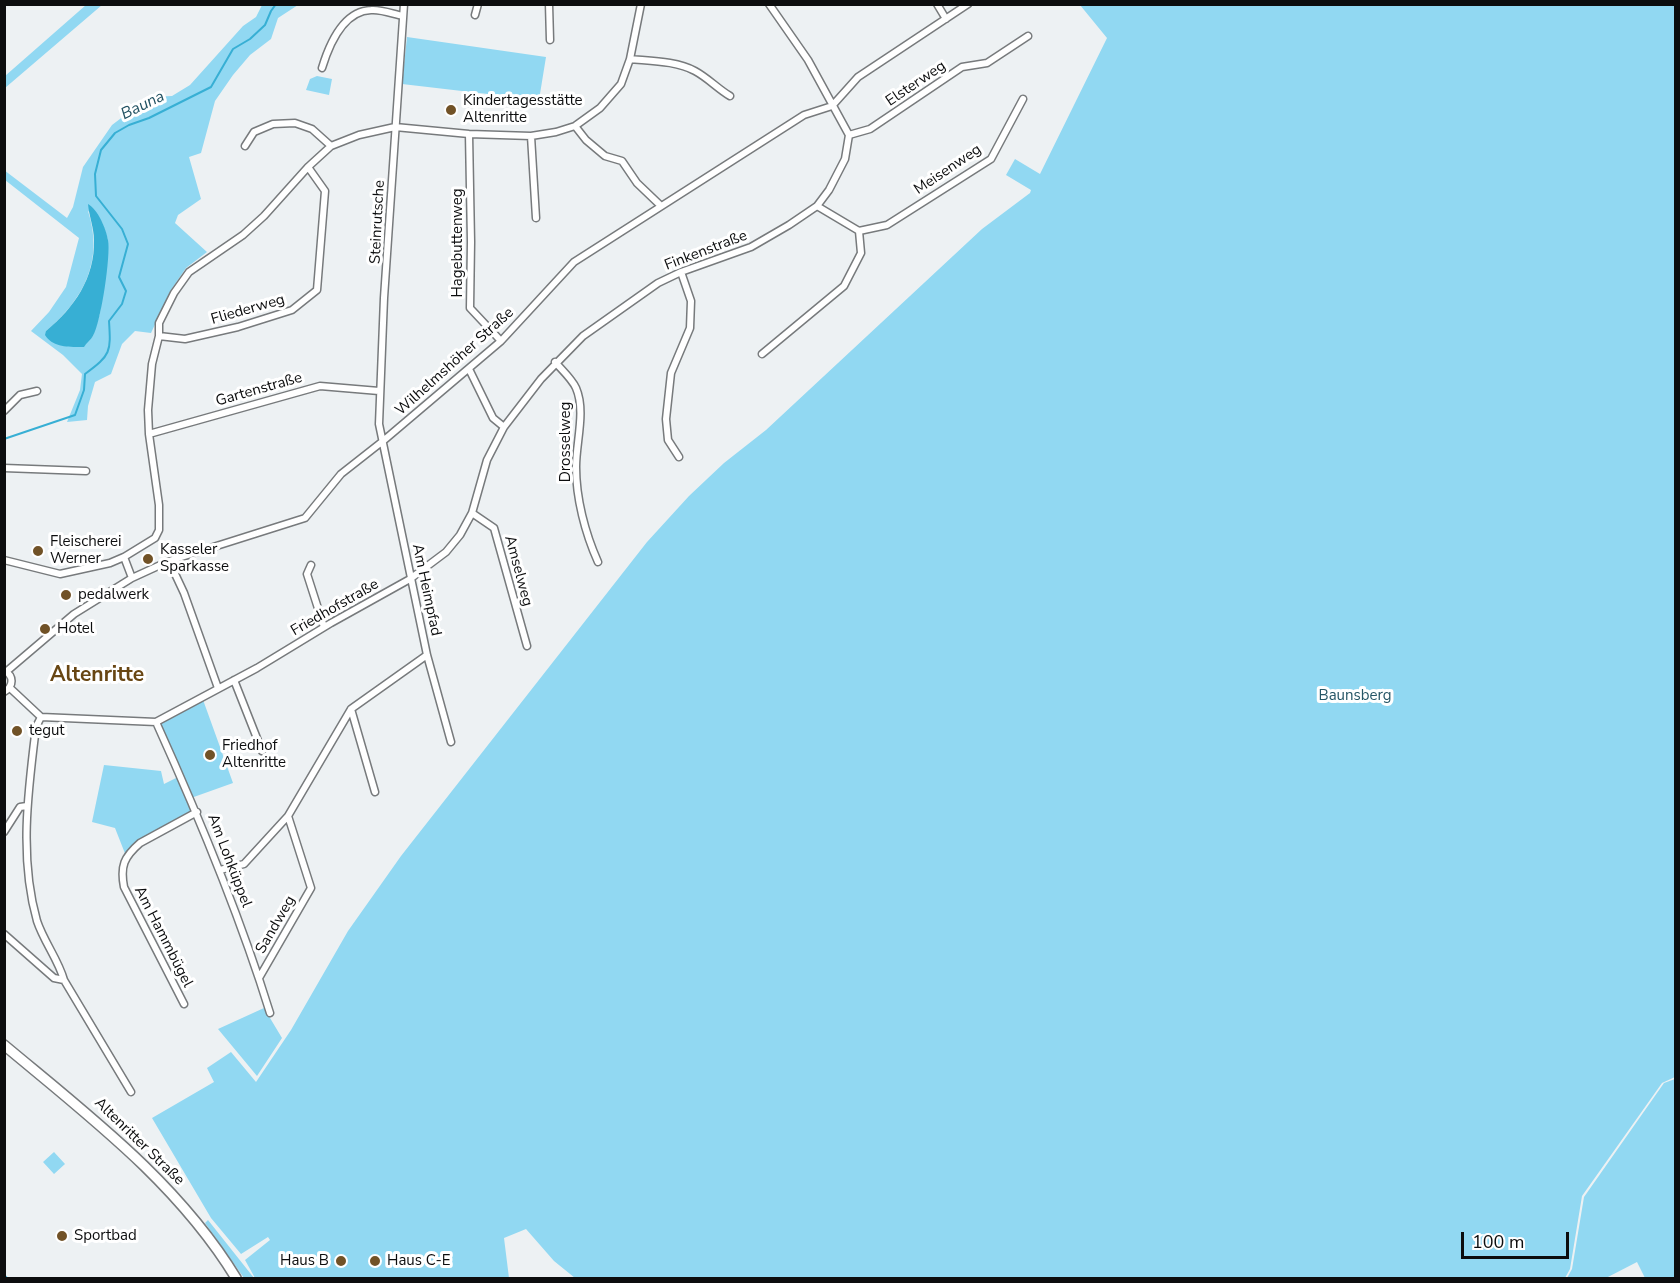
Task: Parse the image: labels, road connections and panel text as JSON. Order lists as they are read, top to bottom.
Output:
{
  "streets": {
    "main road": ["Altenritter Straße"],
    "street": [
      "Elsterweg",
      "Meisenweg",
      "Steinrutsche",
      "Hagebuttenweg",
      "Finkenstraße",
      "Fliederweg",
      "Wilhelmshöher Straße",
      "Gartenstraße",
      "Drosselweg",
      "Amselweg",
      "Am Heimpfad",
      "Friedhofstraße",
      "Am Lohküppel",
      "Sandweg",
      "Am Hammbügel"
    ]
  },
  "crossings": [
    ["Elsterweg", "Finkenstraße"],
    ["Steinrutsche", "Wilhelmshöher Straße"],
    ["Steinrutsche", "Gartenstraße"],
    ["Steinrutsche", "Am Heimpfad"],
    ["Hagebuttenweg", "Wilhelmshöher Straße"],
    ["Finkenstraße", "Drosselweg"],
    ["Finkenstraße", "Amselweg"],
    ["Finkenstraße", "Friedhofstraße"],
    ["Wilhelmshöher Straße", "Am Heimpfad"],
    ["Am Heimpfad", "Friedhofstraße"],
    ["Friedhofstraße", "Am Lohküppel"],
    ["Am Lohküppel", "Sandweg"],
    ["Am Lohküppel", "Am Hammbügel"]
  ],
  "districts": ["Altenritte"],
  "water": ["Bauna"],
  "parks": ["Baunsberg"],
  "places": [
    "Kindertagesstätte Altenritte",
    "Fleischerei Werner",
    "Kasseler Sparkasse",
    "pedalwerk",
    "Hotel",
    "tegut",
    "Friedhof Altenritte",
    "Sportbad",
    "Haus B",
    "Haus C-E"
  ],
  "scale_bar": "100 m"
}
